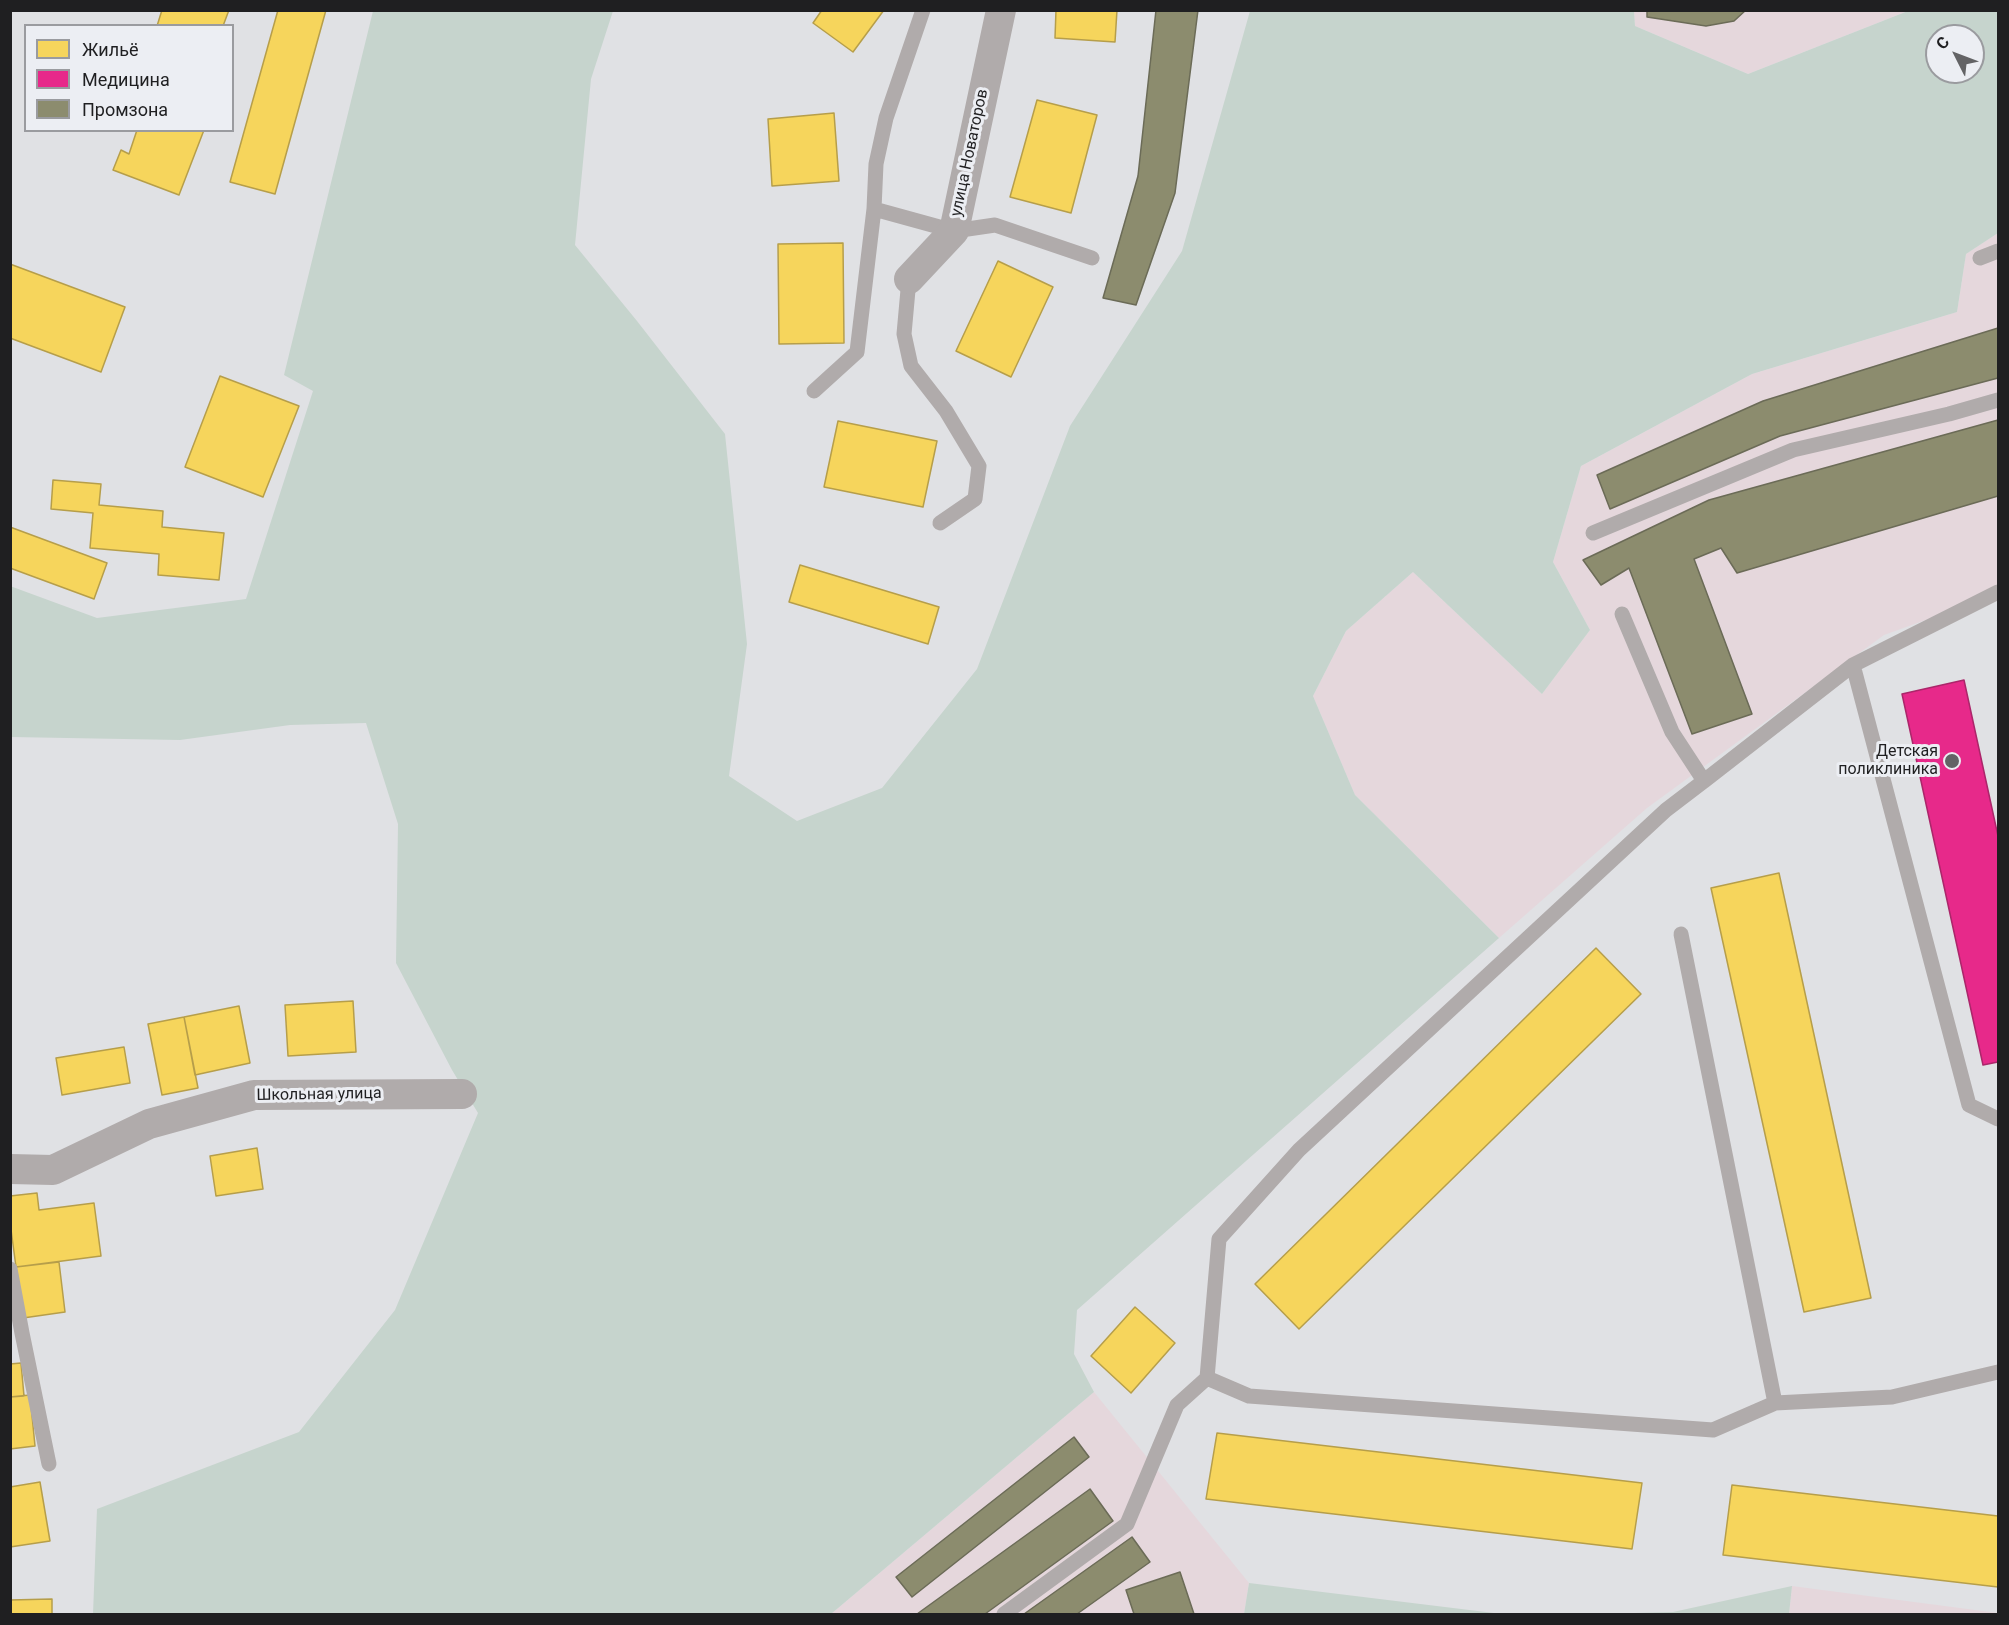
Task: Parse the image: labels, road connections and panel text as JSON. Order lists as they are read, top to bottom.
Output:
{
  "streets": {
    "street": ["улица Новаторов", "Школьная улица"]
  },
  "places": ["Детская поликлиника"],
  "legend": ["Жильё", "Медицина", "Промзона"],
  "north": "top left"
}
